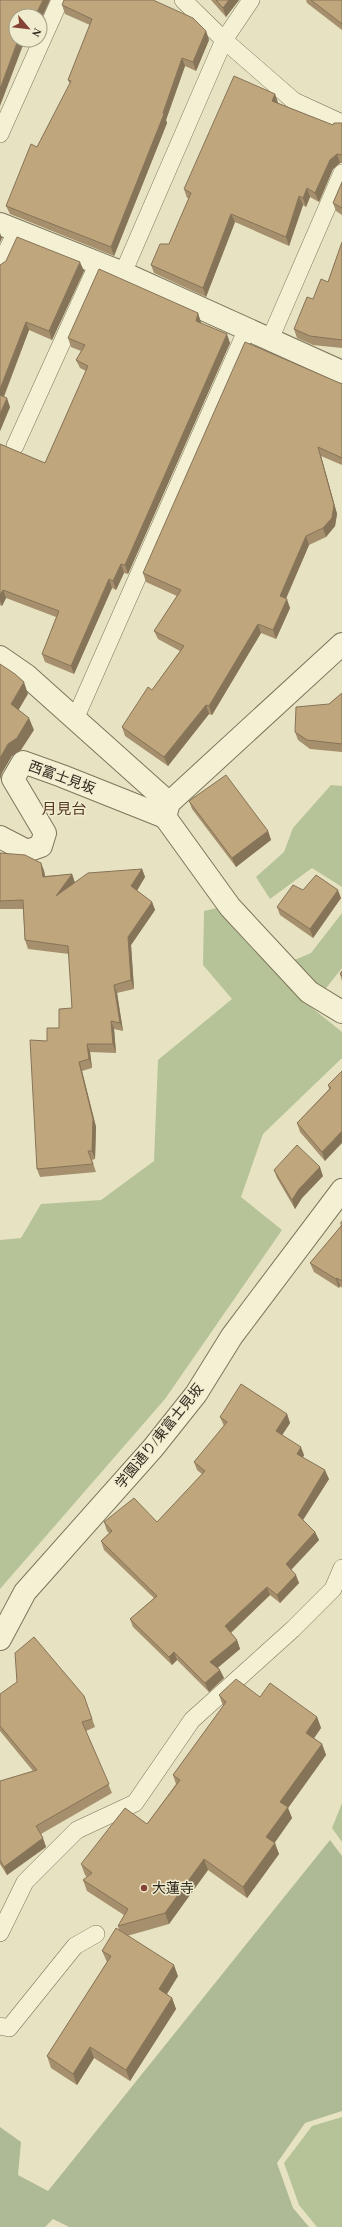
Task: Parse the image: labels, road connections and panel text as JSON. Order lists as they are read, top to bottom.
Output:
{
  "streets": {
    "street": ["西富士見坂", "学園通り/東富士見坂"]
  },
  "districts": ["月見台"],
  "places": ["大蓮寺"],
  "north": "bottom right"
}
